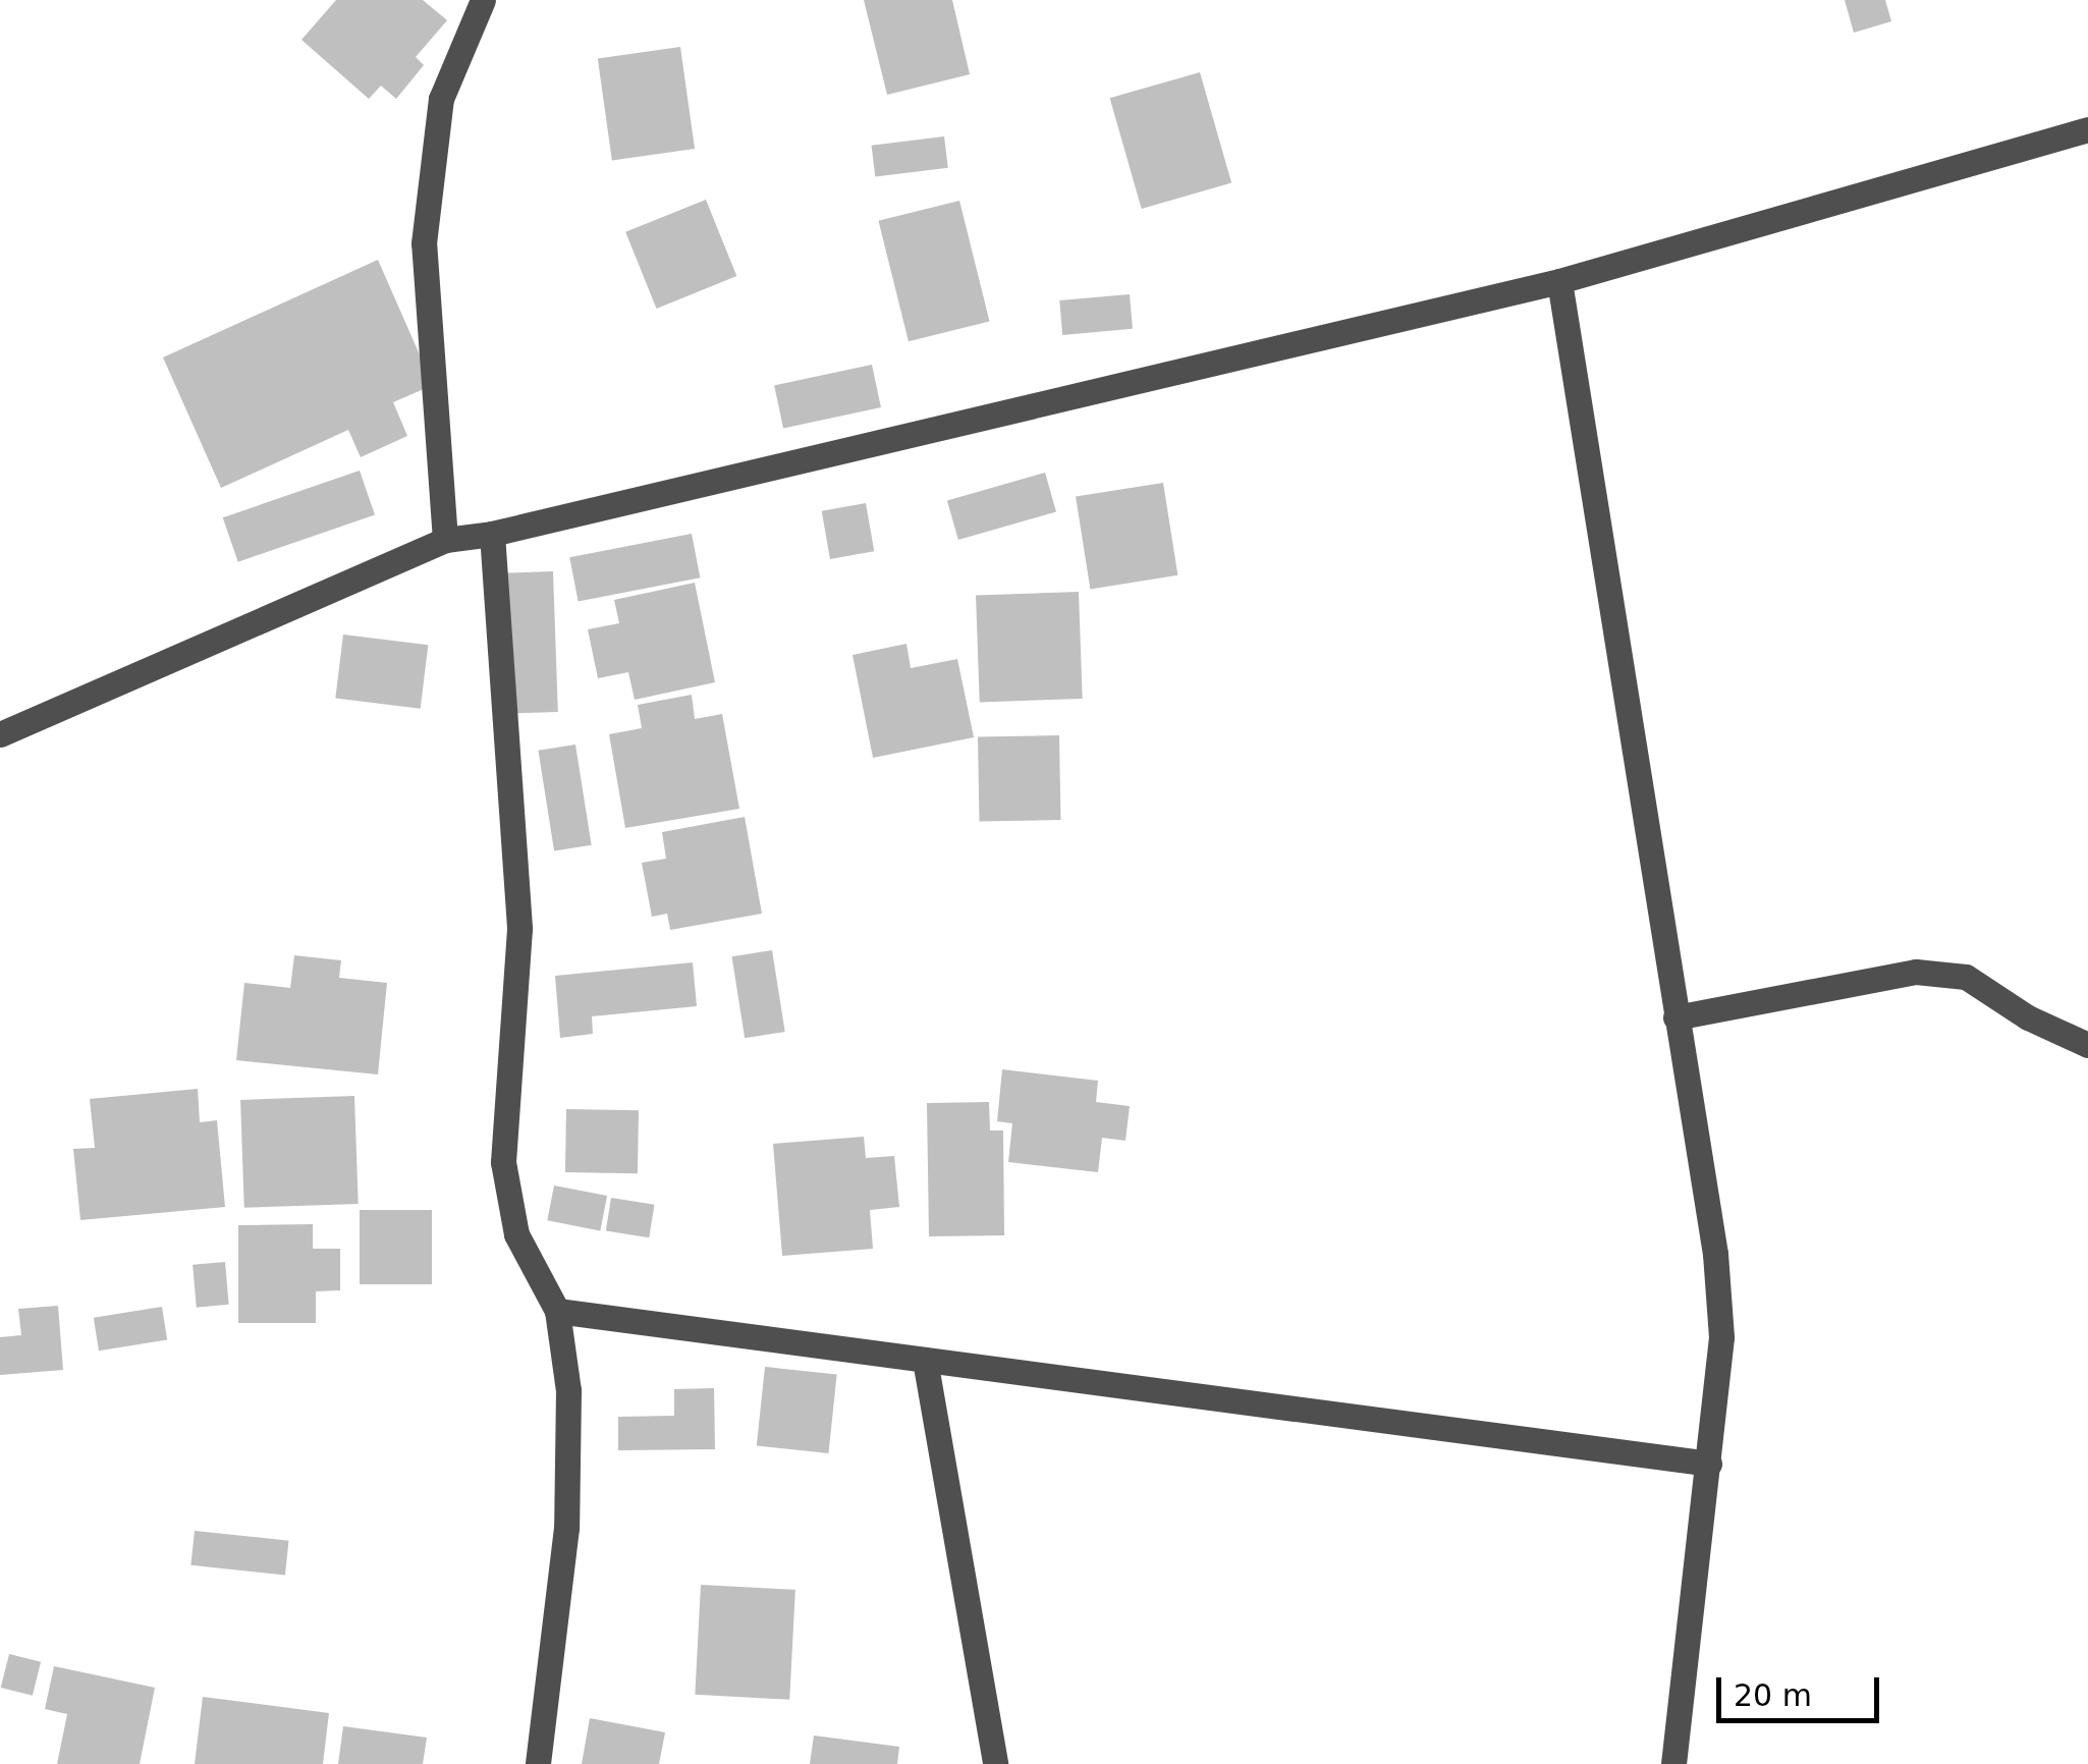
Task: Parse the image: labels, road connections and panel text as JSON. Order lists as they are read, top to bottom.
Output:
{
  "scale_bar": "20 m"
}
